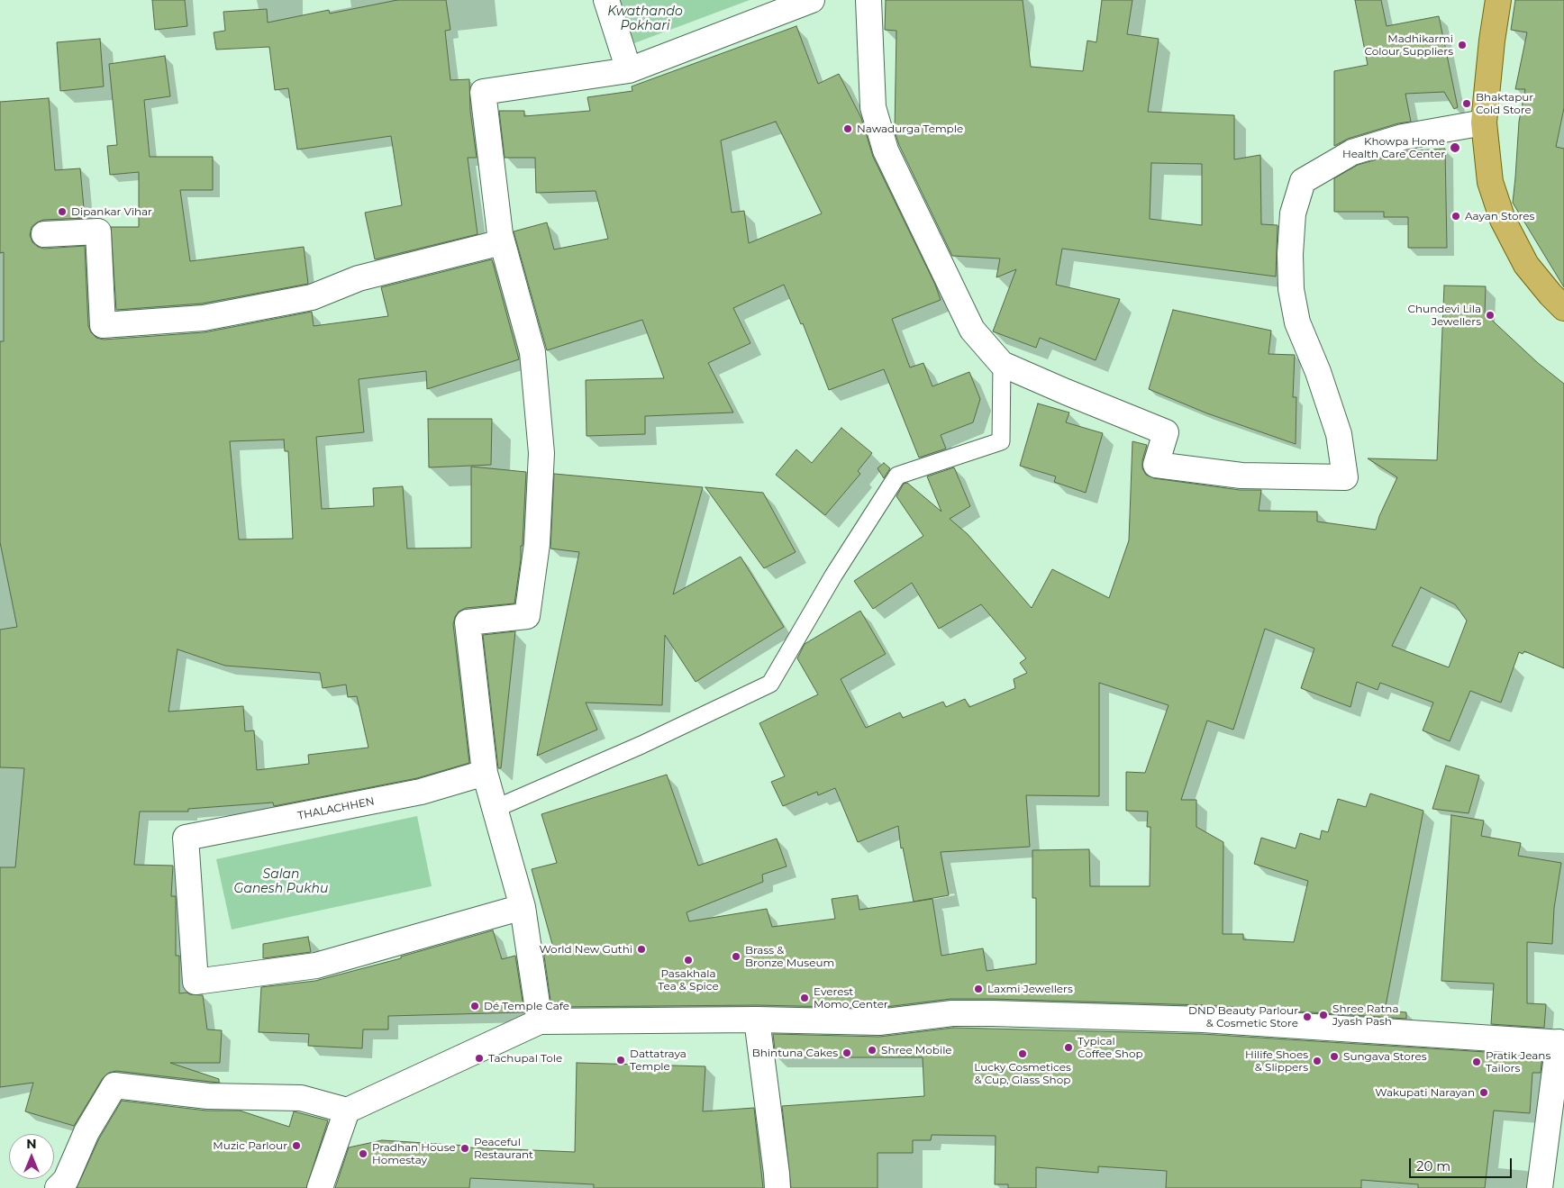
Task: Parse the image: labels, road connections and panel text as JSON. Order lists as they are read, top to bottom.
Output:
{
  "streets": {
    "street": ["THALACHHEN"]
  },
  "water": ["Kwathando Pokhari", "Salan Ganesh Pukhu"],
  "places": [
    "Madhikarmi Colour Suppliers",
    "Bhaktapur Cold Store",
    "Nawadurga Temple",
    "Khowpa Home Health Care Center",
    "Dipankar Vihar",
    "Aayan Stores",
    "Chundevi Lila Jewellers",
    "World New Guthi",
    "Brass & Bronze Museum",
    "Pasakhala Tea & Spice",
    "Laxmi Jewellers",
    "Everest Momo Center",
    "Dé Temple Cafe",
    "Shree Ratna Jyash Pash",
    "DND Beauty Parlour & Cosmetic Store",
    "Typical Coffee Shop",
    "Shree Mobile",
    "Bhintuna Cakes",
    "Lucky Cosmetices & Cup, Glass Shop",
    "Sungava Stores",
    "Tachupal Tole",
    "Dattatraya Temple",
    "Hilife Shoes & Slippers",
    "Pratik Jeans Tailors",
    "Wakupati Narayan",
    "Muzic Parlour",
    "Peaceful Restaurant",
    "Pradhan House Homestay"
  ],
  "scale_bar": "20 m",
  "north": "top"
}
